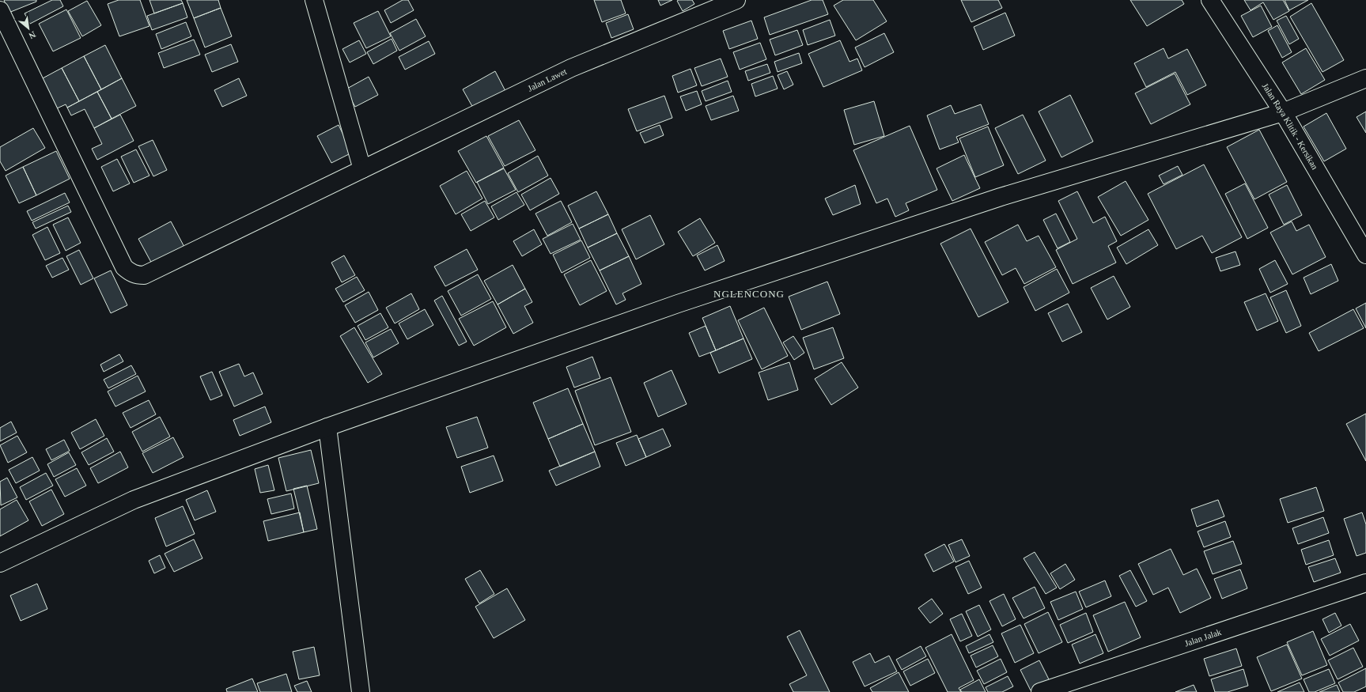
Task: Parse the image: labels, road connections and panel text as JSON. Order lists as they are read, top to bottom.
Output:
{
  "streets": {
    "street": ["Jalan Lawet", "Jalan Raya Klitik - Kersikan", "Jalan Jalak"]
  },
  "districts": ["NGLENCONG"],
  "north": "bottom right"
}
